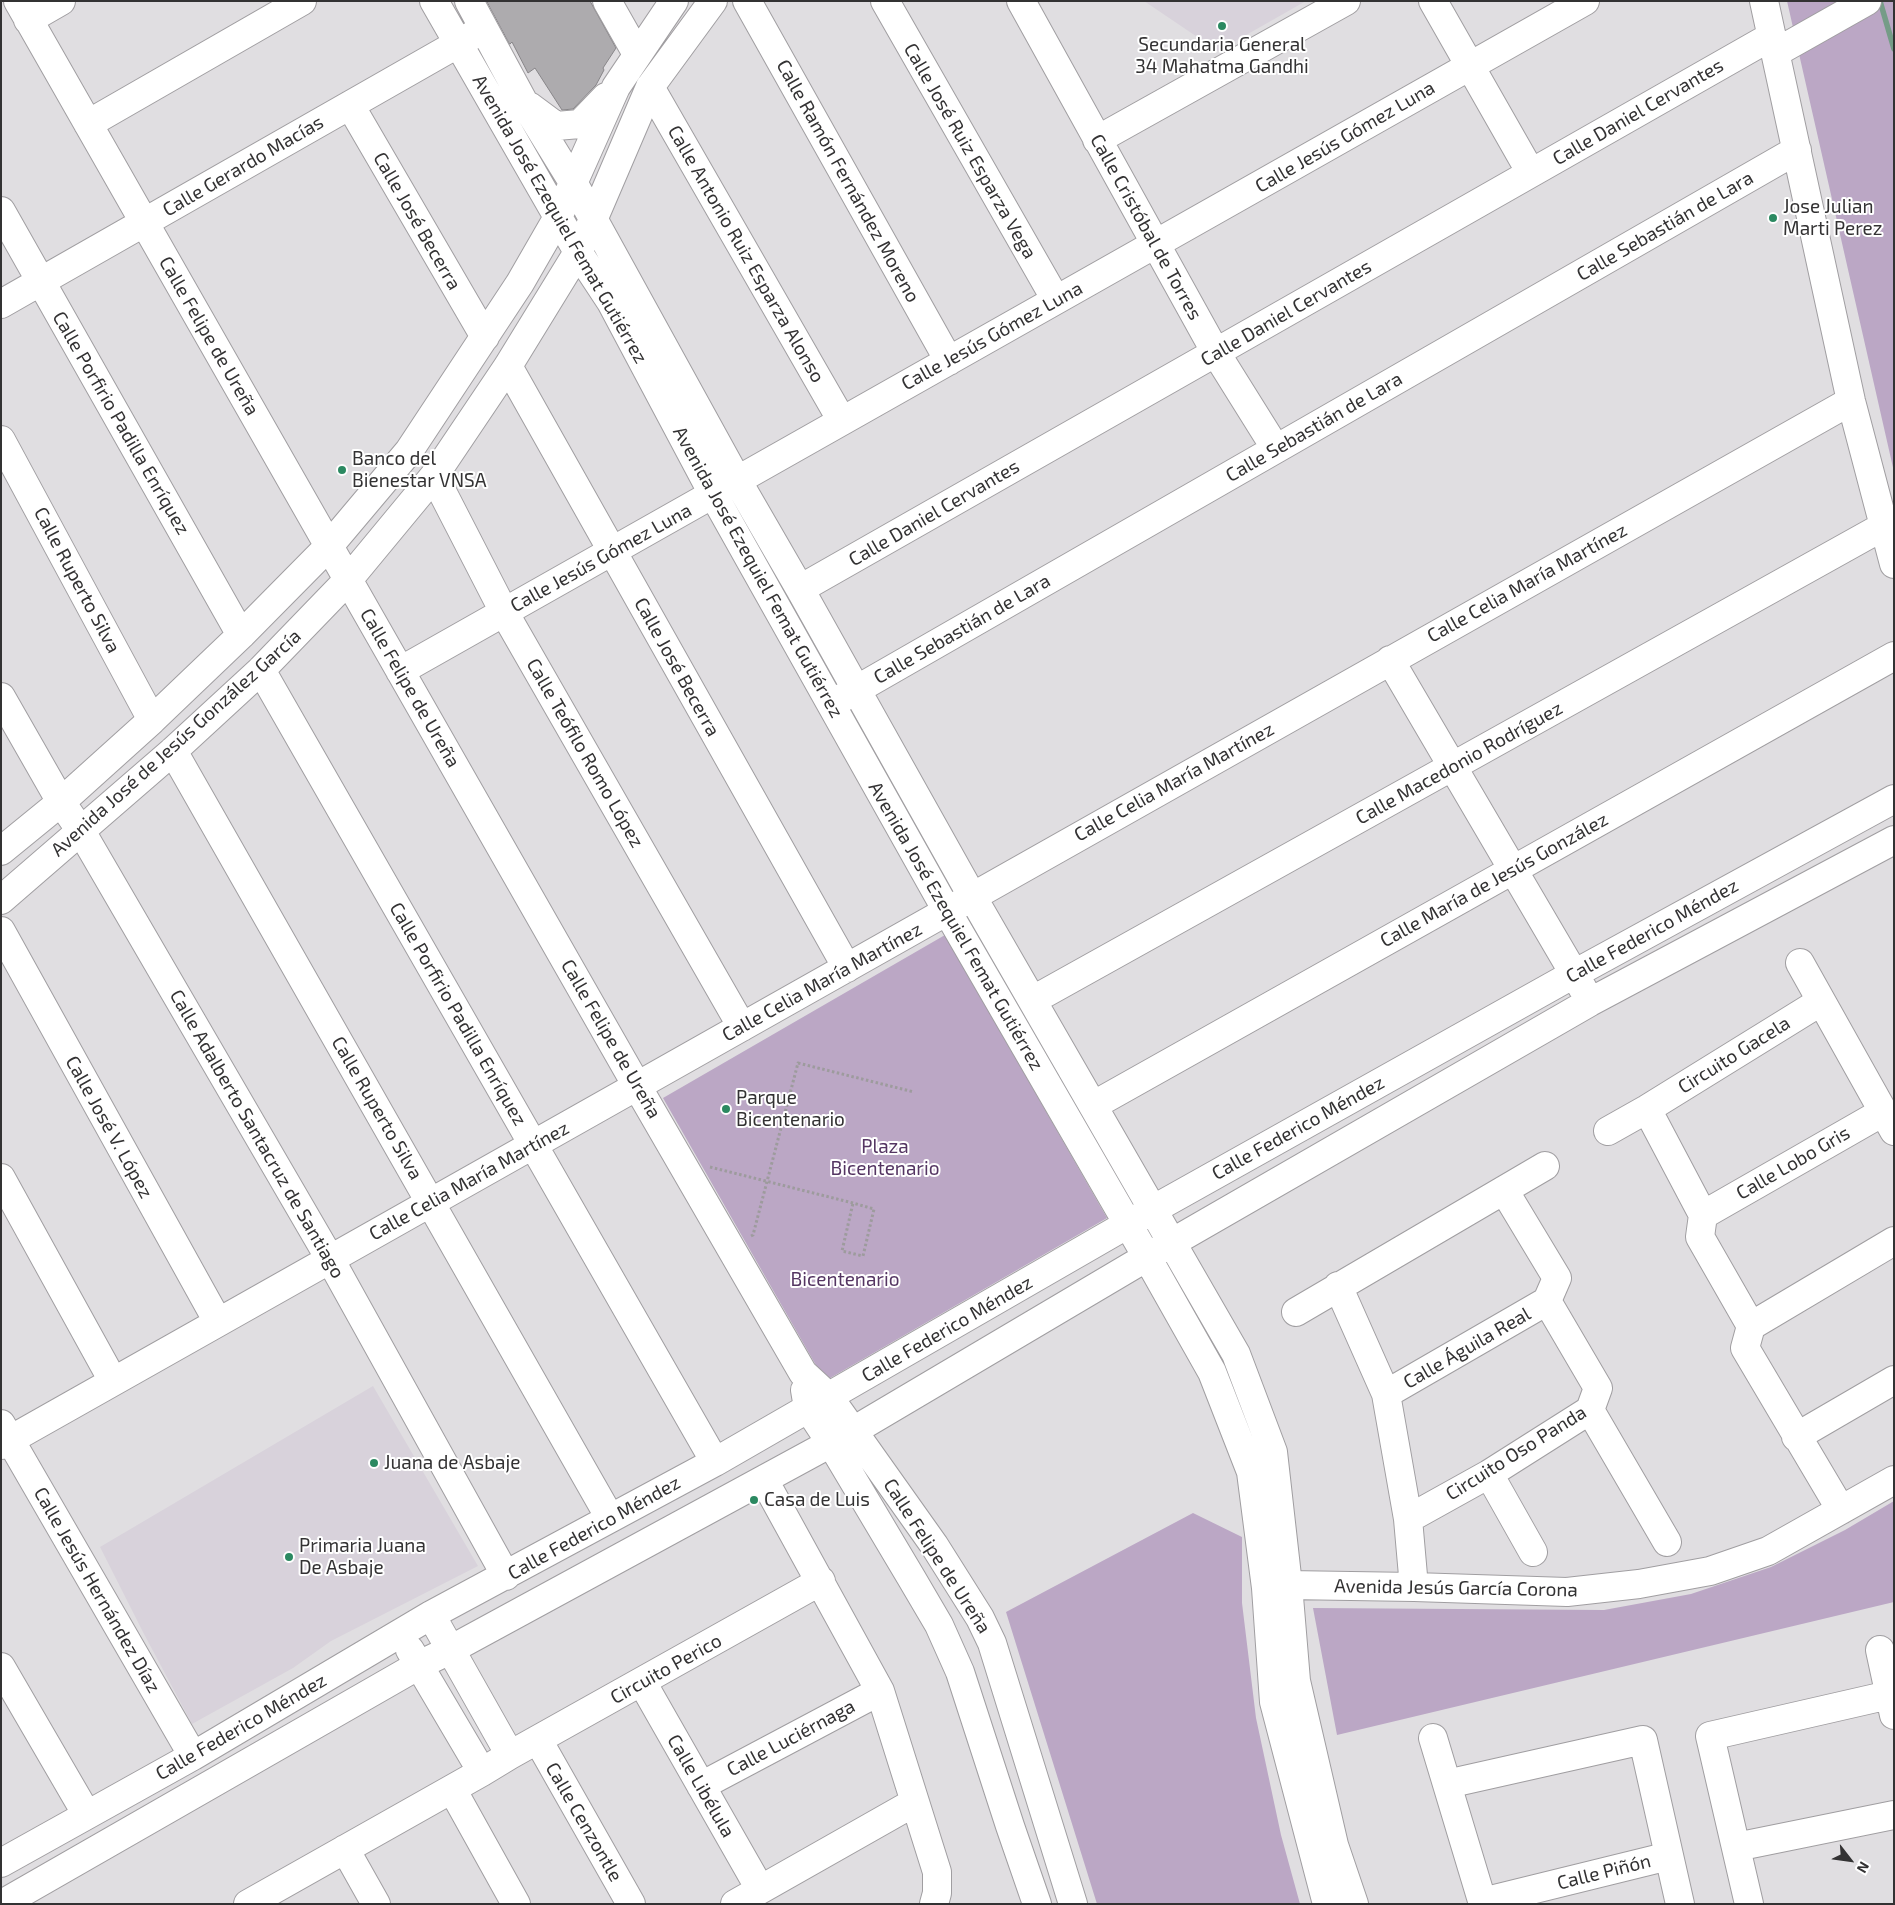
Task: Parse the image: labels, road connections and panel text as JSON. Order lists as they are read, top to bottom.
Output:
{
  "streets": {
    "street": [
      "Calle Daniel Cervantes",
      "Calle Jesús Gómez Luna",
      "Calle José Ruiz Esparza Vega",
      "Calle Gerardo Macías",
      "Calle Ramón Fernández Moreno",
      "Avenida José Ezequiel Femat Gutiérrez",
      "Calle José Becerra",
      "Calle Sebastián de Lara",
      "Calle Cristóbal de Torres",
      "Calle Antonio Ruiz Esparza Alonso",
      "Calle Felipe de Ureña",
      "Calle Porfirio Padilla Enríquez",
      "Calle Ruperto Silva",
      "Calle Celia María Martínez",
      "Avenida José de Jesús González García",
      "Calle Teófilo Romo López",
      "Calle Macedonio Rodríguez",
      "Calle María de Jesús González",
      "Calle Federico Méndez",
      "Circuito Gacela",
      "Calle José V. López",
      "Calle Adalberto Santacruz de Santiago",
      "Calle Lobo Gris",
      "Calle Águila Real",
      "Circuito Oso Panda",
      "Avenida Jesús García Corona",
      "Calle Jesús Hernández Díaz",
      "Circuito Perico",
      "Calle Luciérnaga",
      "Calle Libélula",
      "Calle Cenzontle",
      "Calle Piñón"
    ]
  },
  "crossings": [
    ["Calle Daniel Cervantes", "Avenida José Ezequiel Femat Gutiérrez"],
    ["Calle Daniel Cervantes", "Calle Cristóbal de Torres"],
    ["Calle Jesús Gómez Luna", "Calle José Ruiz Esparza Vega"],
    ["Calle Jesús Gómez Luna", "Calle Ramón Fernández Moreno"],
    ["Calle Jesús Gómez Luna", "Avenida José Ezequiel Femat Gutiérrez"],
    ["Calle Jesús Gómez Luna", "Calle José Becerra"],
    ["Calle Jesús Gómez Luna", "Calle Cristóbal de Torres"],
    ["Calle Jesús Gómez Luna", "Calle Antonio Ruiz Esparza Alonso"],
    ["Calle Jesús Gómez Luna", "Calle Felipe de Ureña"],
    ["Calle Jesús Gómez Luna", "Calle Teófilo Romo López"],
    ["Calle Gerardo Macías", "Avenida José Ezequiel Femat Gutiérrez"],
    ["Calle Gerardo Macías", "Calle José Becerra"],
    ["Calle Gerardo Macías", "Calle Felipe de Ureña"],
    ["Calle Gerardo Macías", "Calle Porfirio Padilla Enríquez"],
    ["Avenida José Ezequiel Femat Gutiérrez", "Calle Sebastián de Lara"],
    ["Avenida José Ezequiel Femat Gutiérrez", "Calle Celia María Martínez"],
    ["Avenida José Ezequiel Femat Gutiérrez", "Avenida José de Jesús González García"],
    ["Avenida José Ezequiel Femat Gutiérrez", "Calle Macedonio Rodríguez"],
    ["Avenida José Ezequiel Femat Gutiérrez", "Calle María de Jesús González"],
    ["Avenida José Ezequiel Femat Gutiérrez", "Calle Federico Méndez"],
    ["Avenida José Ezequiel Femat Gutiérrez", "Avenida Jesús García Corona"],
    ["Calle José Becerra", "Calle Celia María Martínez"],
    ["Calle José Becerra", "Avenida José de Jesús González García"],
    ["Calle Sebastián de Lara", "Calle Cristóbal de Torres"],
    ["Calle Antonio Ruiz Esparza Alonso", "Avenida José de Jesús González García"],
    ["Calle Felipe de Ureña", "Calle Celia María Martínez"],
    ["Calle Felipe de Ureña", "Avenida José de Jesús González García"],
    ["Calle Felipe de Ureña", "Calle Federico Méndez"],
    ["Calle Porfirio Padilla Enríquez", "Calle Celia María Martínez"],
    ["Calle Porfirio Padilla Enríquez", "Avenida José de Jesús González García"],
    ["Calle Porfirio Padilla Enríquez", "Calle Federico Méndez"],
    ["Calle Ruperto Silva", "Calle Celia María Martínez"],
    ["Calle Ruperto Silva", "Avenida José de Jesús González García"],
    ["Calle Ruperto Silva", "Calle Federico Méndez"],
    ["Calle Celia María Martínez", "Calle Teófilo Romo López"],
    ["Calle Celia María Martínez", "Calle José V. López"],
    ["Calle Celia María Martínez", "Calle Adalberto Santacruz de Santiago"],
    ["Calle Celia María Martínez", "Calle Jesús Hernández Díaz"],
    ["Avenida José de Jesús González García", "Calle Teófilo Romo López"],
    ["Avenida José de Jesús González García", "Calle Adalberto Santacruz de Santiago"],
    ["Calle Federico Méndez", "Calle Adalberto Santacruz de Santiago"],
    ["Calle Federico Méndez", "Calle Jesús Hernández Díaz"],
    ["Calle Águila Real", "Circuito Oso Panda"],
    ["Circuito Perico", "Calle Libélula"],
    ["Circuito Perico", "Calle Cenzontle"],
    ["Calle Luciérnaga", "Calle Libélula"]
  ],
  "parks": ["Plaza Bicentenario", "Bicentenario"],
  "places": [
    "Secundaria General 34 Mahatma Gandhi",
    "Jose Julian Marti Perez",
    "Banco del Bienestar VNSA",
    "Parque Bicentenario",
    "Juana de Asbaje",
    "Casa de Luis",
    "Primaria Juana De Asbaje"
  ],
  "north": "bottom right"
}
